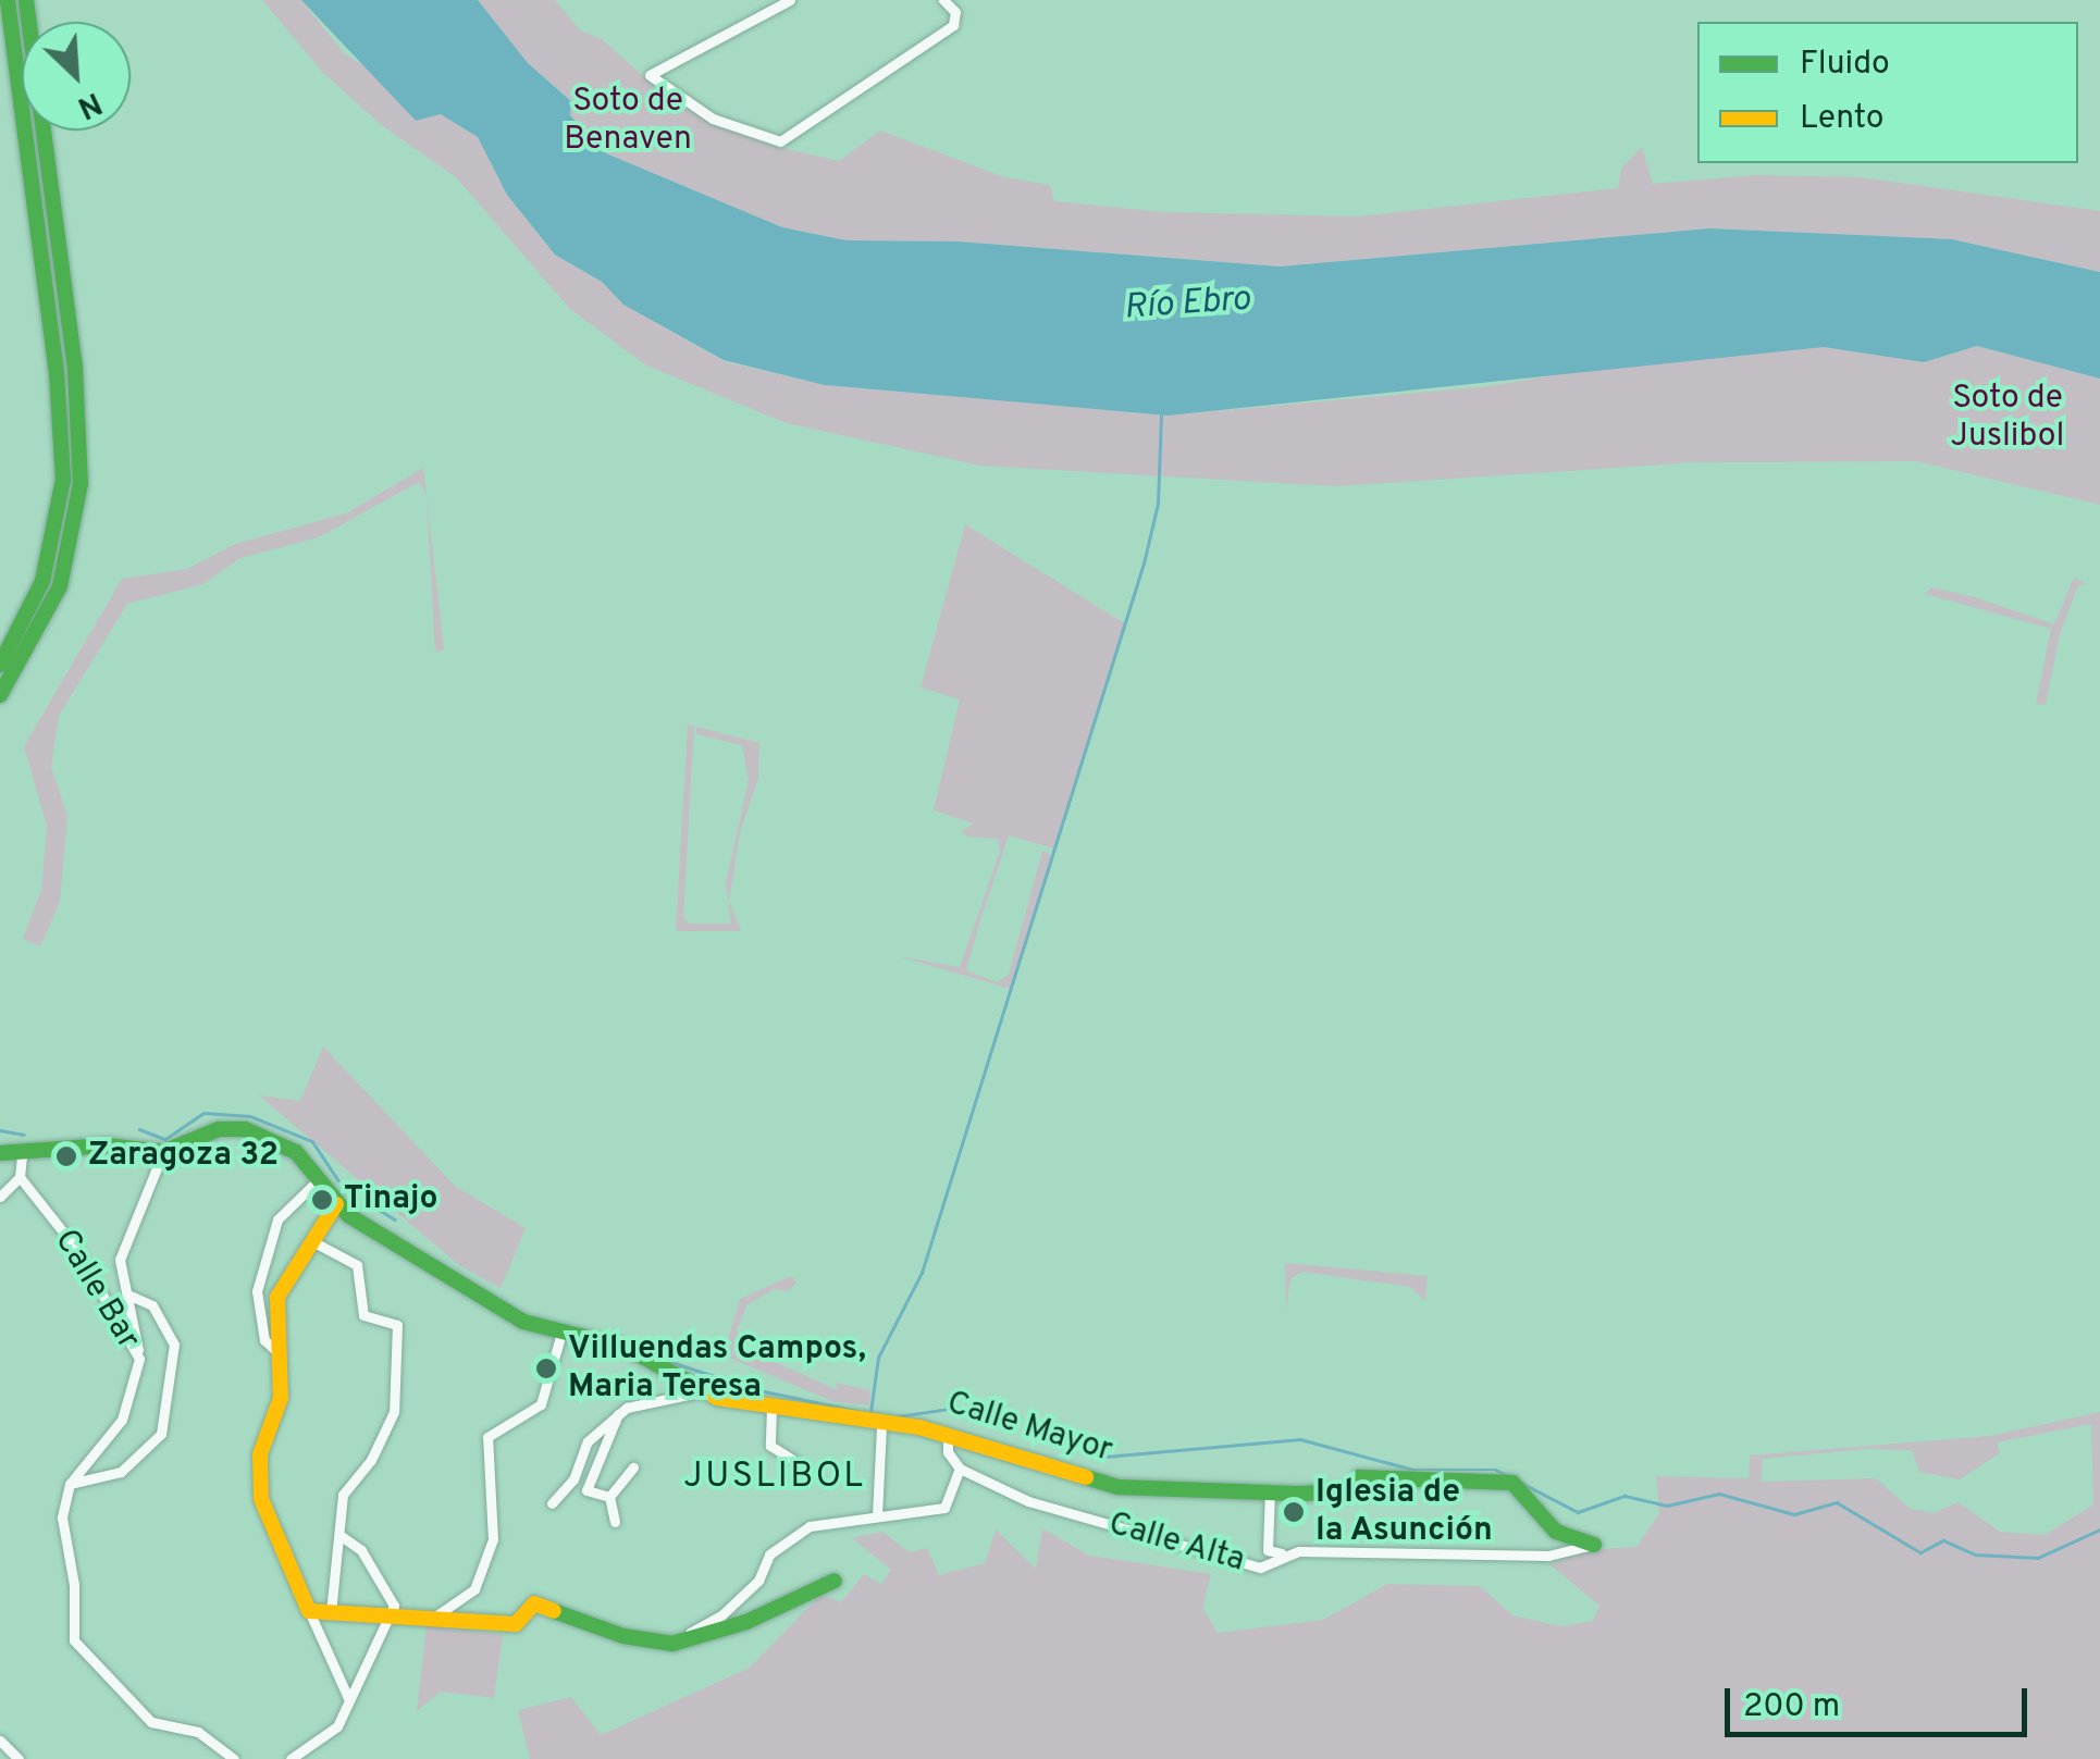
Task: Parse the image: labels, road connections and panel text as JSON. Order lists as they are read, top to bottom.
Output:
{
  "streets": {
    "street": ["Calle Bar", "Calle Mayor", "Calle Alta"]
  },
  "crossings": [
    ["Calle Mayor", "Calle Alta"]
  ],
  "districts": ["JUSLIBOL"],
  "water": ["Río Ebro"],
  "parks": ["Soto de Benaven", "Soto de Juslibol"],
  "places": [
    "Zaragoza 32",
    "Tinajo",
    "Villuendas Campos, Maria Teresa",
    "Iglesia de la Asunción"
  ],
  "legend": ["Fluido", "Lento"],
  "scale_bar": "200 m",
  "north": "bottom right"
}
